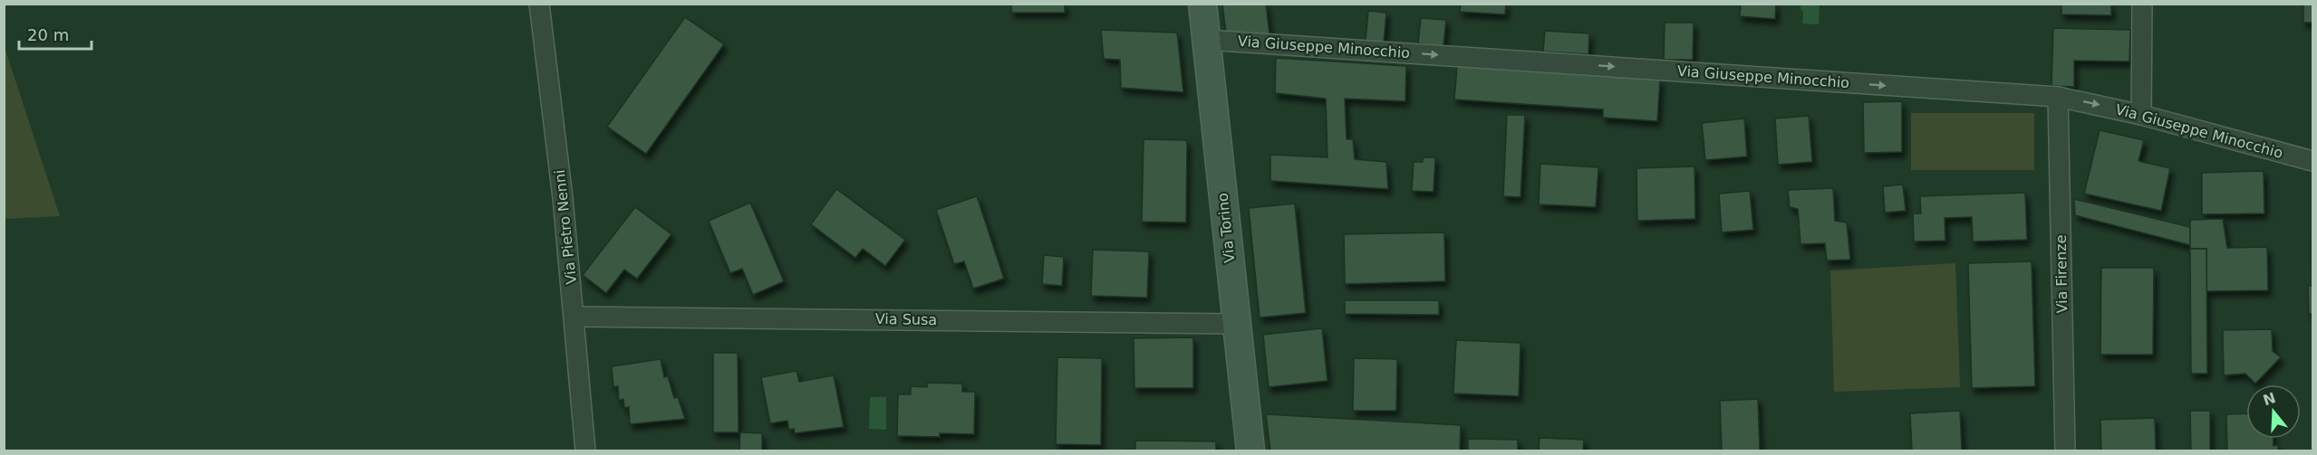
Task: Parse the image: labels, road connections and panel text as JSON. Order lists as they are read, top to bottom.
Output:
{
  "streets": {
    "street": [
      "Via Giuseppe Minocchio",
      "Via Pietro Nenni",
      "Via Torino",
      "Via Firenze",
      "Via Susa"
    ]
  },
  "crossings": [
    ["Via Giuseppe Minocchio", "Via Torino"],
    ["Via Giuseppe Minocchio", "Via Firenze"],
    ["Via Pietro Nenni", "Via Susa"],
    ["Via Torino", "Via Susa"]
  ],
  "one_way": ["Via Giuseppe Minocchio"],
  "scale_bar": "20 m",
  "north": "top"
}
